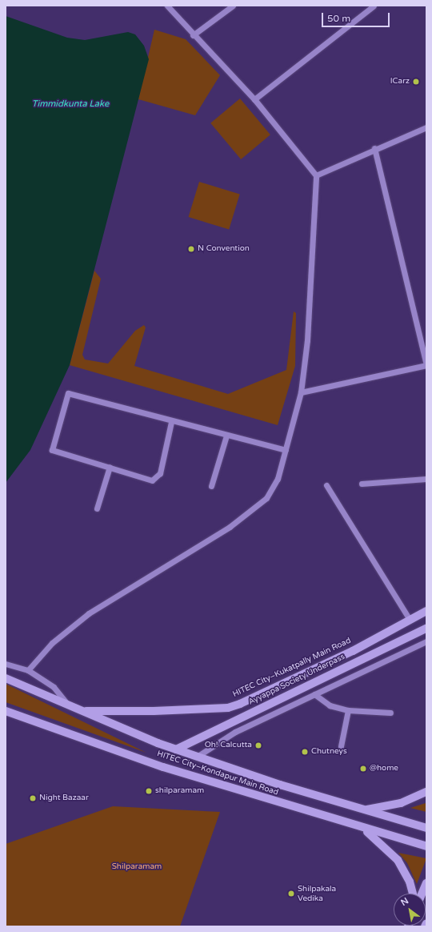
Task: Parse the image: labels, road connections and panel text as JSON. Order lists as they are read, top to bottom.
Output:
{
  "streets": {
    "main road": ["HITEC City–Kukatpally Main Road", "Ayyappa Society Underpass", "HITEC City–Kondapur Main Road"]
  },
  "crossings": [
    ["HITEC City–Kukatpally Main Road", "HITEC City–Kondapur Main Road"],
    ["Ayyappa Society Underpass", "HITEC City–Kondapur Main Road"]
  ],
  "water": ["Timmidkunta Lake"],
  "parks": ["Shilparamam"],
  "places": [
    "ICarz",
    "N Convention",
    "Oh! Calcutta",
    "Chutneys",
    "@home",
    "shilparamam",
    "Night Bazaar",
    "Shilpakala Vedika"
  ],
  "scale_bar": "50 m",
  "north": "top left"
}
